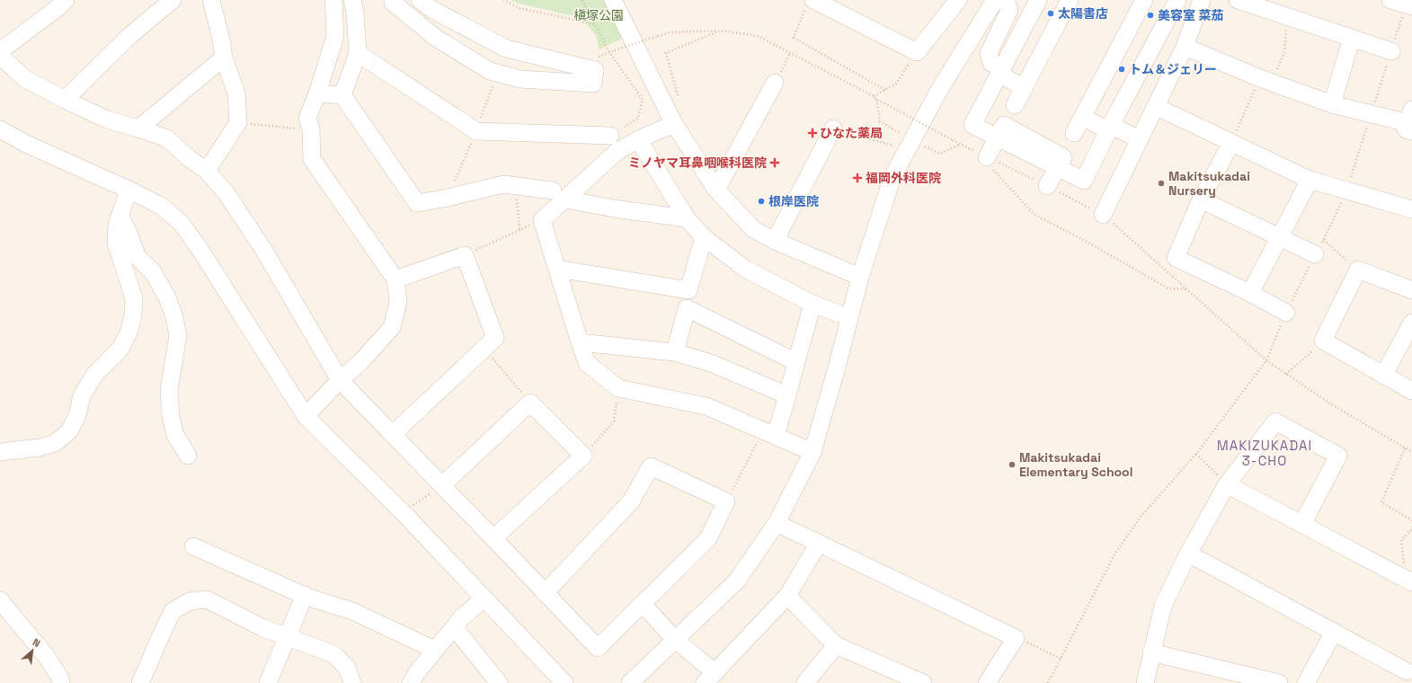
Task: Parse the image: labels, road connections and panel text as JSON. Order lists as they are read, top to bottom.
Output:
{
  "districts": ["MAKIZUKADAI 3-CHO"],
  "parks": ["槇塚公園"],
  "places": {
    "other": [
      "太陽書店",
      "美容室 菜茄",
      "トム＆ジェリー",
      "Makitsukadai Nursery",
      "根岸医院",
      "Makitsukadai Elementary School"
    ],
    "health": ["ひなた薬局", "ミノヤマ耳鼻咽喉科医院", "福岡外科医院"]
  },
  "north": "top right"
}
